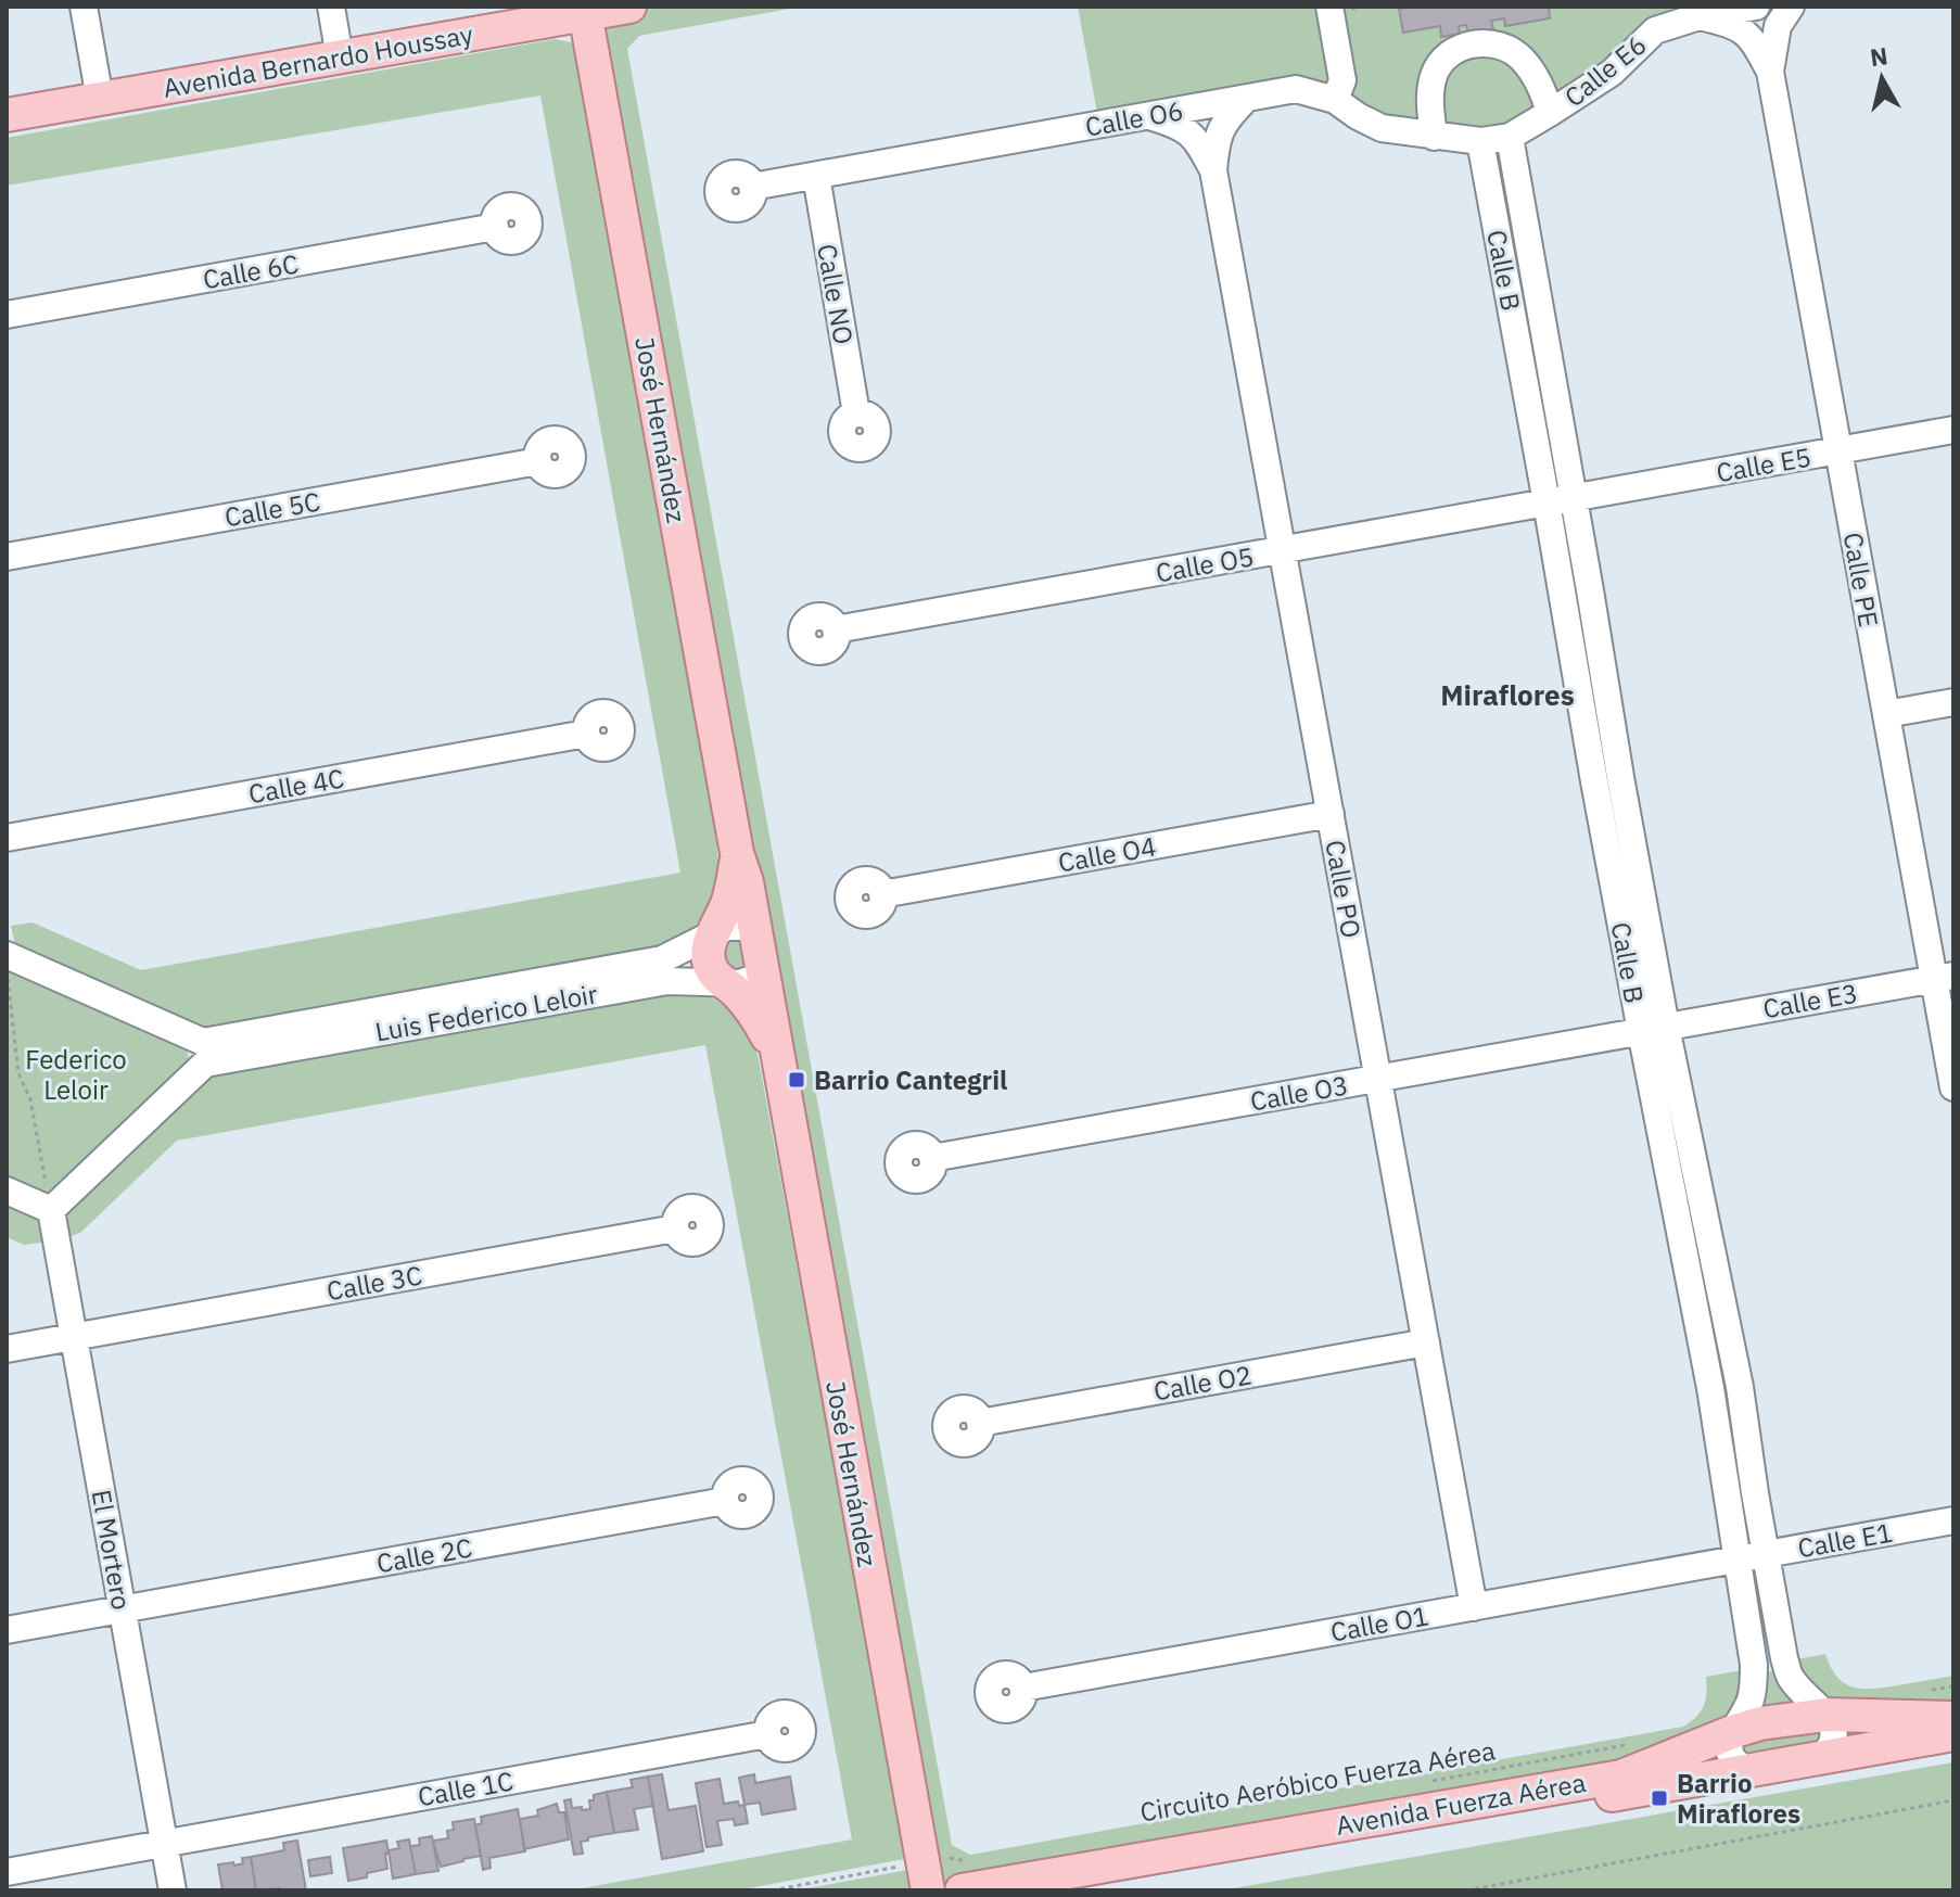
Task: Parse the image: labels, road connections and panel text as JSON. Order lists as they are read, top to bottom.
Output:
{
  "streets": {
    "main road": ["Avenida Bernardo Houssay", "José Hernández", "Avenida Fuerza Aérea"],
    "street": [
      "Calle E6",
      "Calle O6",
      "Calle B",
      "Calle 6C",
      "Calle NO",
      "Calle E5",
      "Calle 5C",
      "Calle O5",
      "Calle PE",
      "Calle 4C",
      "Calle O4",
      "Calle PO",
      "Calle E3",
      "Luis Federico Leloir",
      "Calle O3",
      "Calle 3C",
      "Calle O2",
      "Calle E1",
      "El Mortero",
      "Calle 2C",
      "Calle O1",
      "Calle 1C"
    ],
    "path": ["Circuito Aeróbico Fuerza Aérea"]
  },
  "crossings": [
    ["Avenida Bernardo Houssay", "José Hernández"],
    ["Calle E6", "Calle O6"],
    ["Calle E6", "Calle B"],
    ["Calle E6", "Calle PE"],
    ["Calle O6", "Calle B"],
    ["Calle O6", "Calle NO"],
    ["Calle O6", "Calle PO"],
    ["Calle B", "Calle E5"],
    ["Calle B", "Calle O5"],
    ["Calle B", "Calle E3"],
    ["Calle B", "Calle O3"],
    ["Calle B", "Calle E1"],
    ["Calle B", "Calle O1"],
    ["Calle B", "Avenida Fuerza Aérea"],
    ["José Hernández", "Luis Federico Leloir"],
    ["Calle E5", "Calle O5"],
    ["Calle E5", "Calle PE"],
    ["Calle O5", "Calle PO"],
    ["Calle PE", "Calle E3"],
    ["Calle O4", "Calle PO"],
    ["Calle PO", "Calle O3"],
    ["Calle PO", "Calle O2"],
    ["Calle PO", "Calle O1"],
    ["Calle E3", "Calle O3"],
    ["Calle 3C", "El Mortero"],
    ["Calle E1", "Calle O1"],
    ["El Mortero", "Calle 2C"],
    ["El Mortero", "Calle 1C"]
  ],
  "districts": ["Miraflores"],
  "parks": ["Federico Leloir"],
  "places": {
    "transit": ["Barrio Cantegril", "Barrio Miraflores"]
  },
  "north": "top"
}
